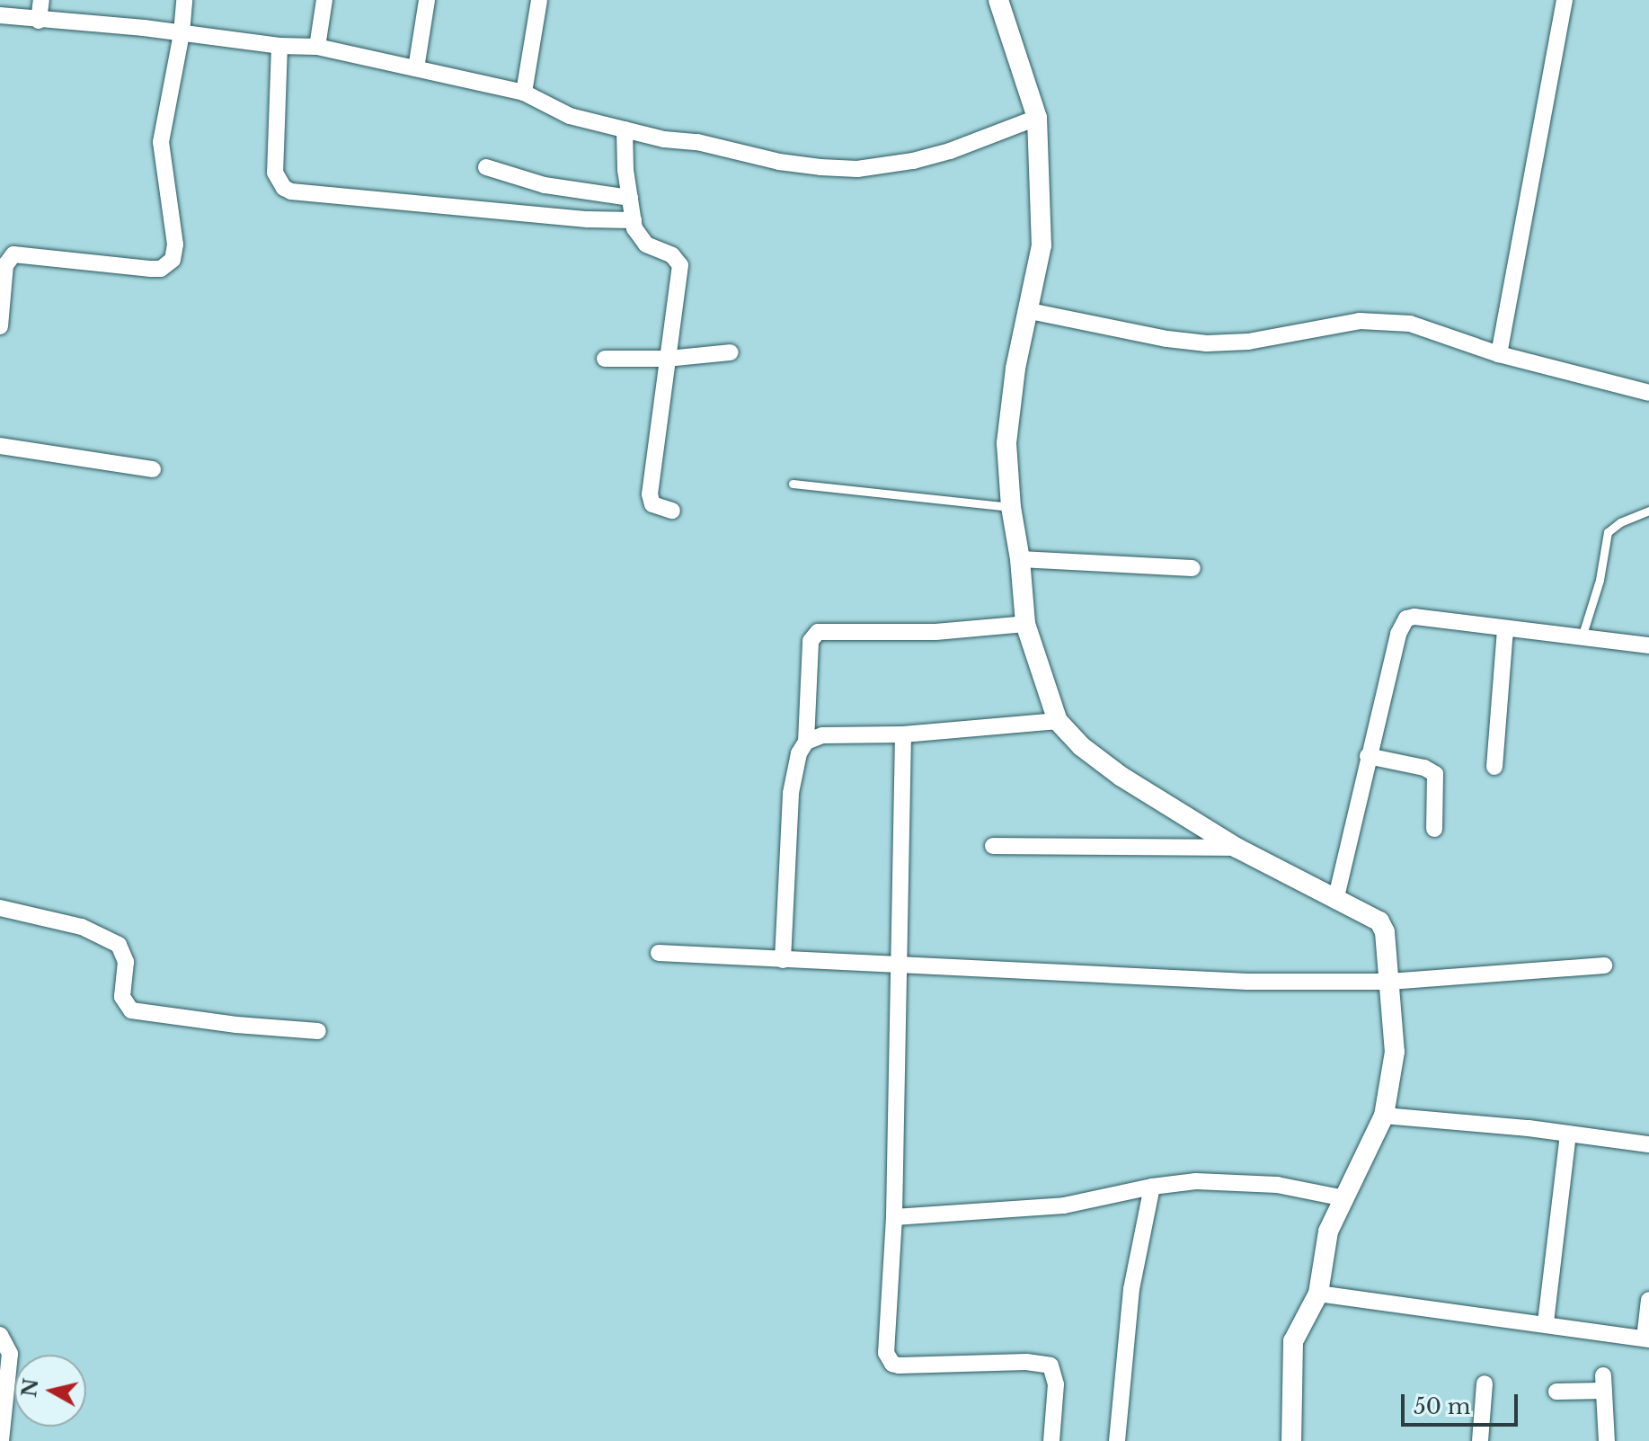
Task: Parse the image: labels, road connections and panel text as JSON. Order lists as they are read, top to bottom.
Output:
{
  "scale_bar": "50 m",
  "north": "left"
}
